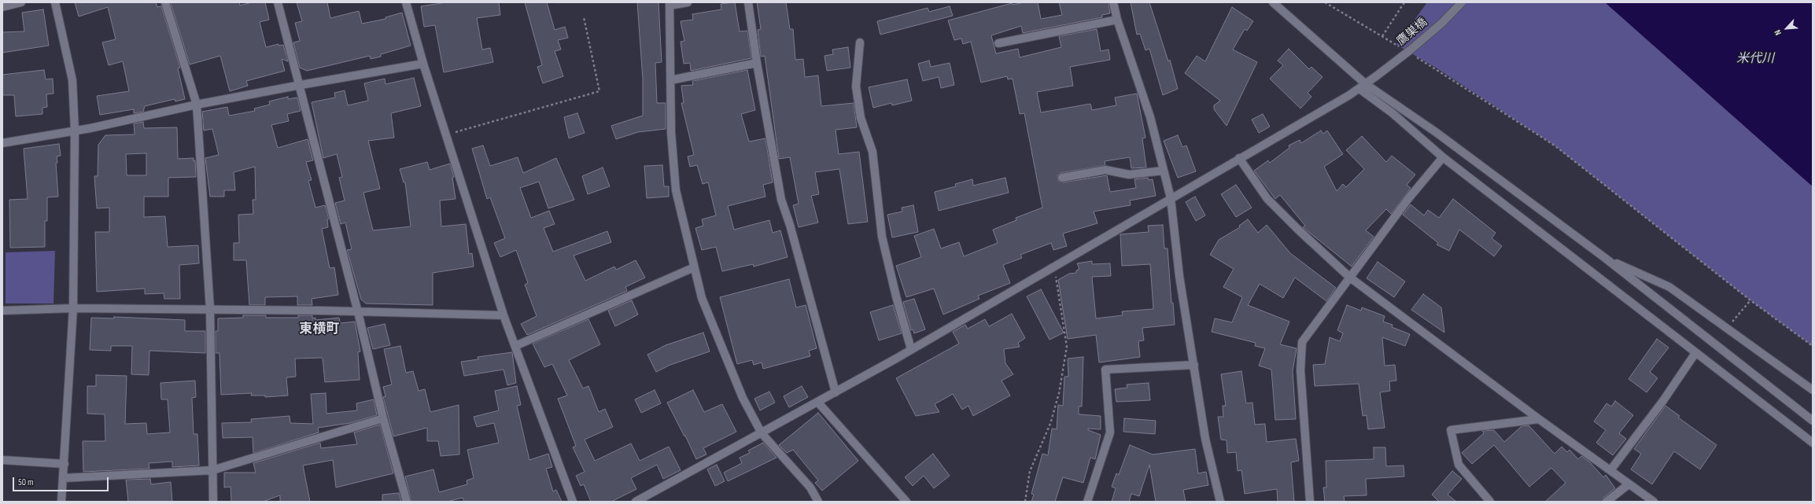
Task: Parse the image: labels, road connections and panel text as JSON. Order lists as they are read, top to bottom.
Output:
{
  "streets": {
    "street": ["鷹巣橋"]
  },
  "districts": ["東横町"],
  "water": ["米代川"],
  "scale_bar": "50 m",
  "north": "bottom left"
}
